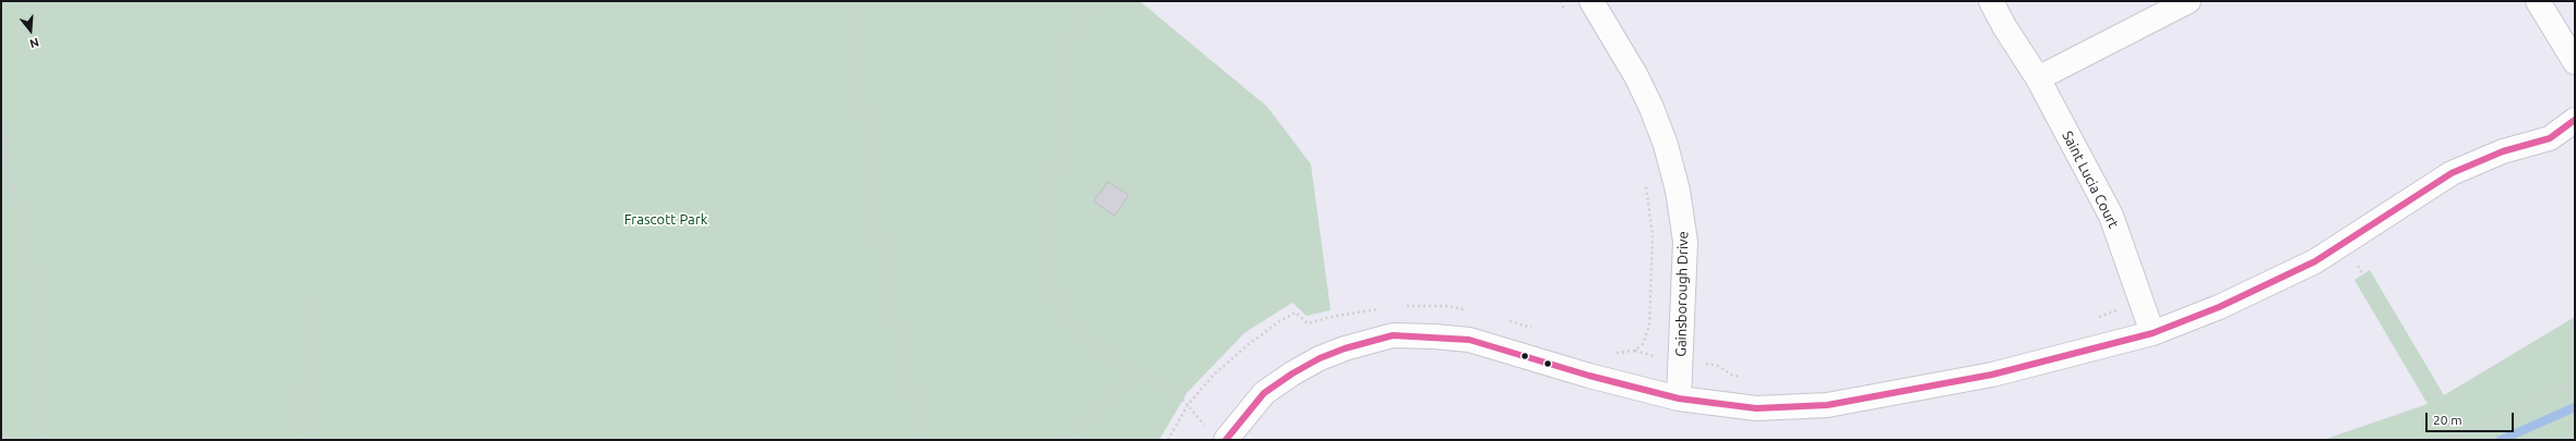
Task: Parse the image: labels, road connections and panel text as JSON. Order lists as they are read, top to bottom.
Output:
{
  "streets": {
    "street": ["Saint Lucia Court", "Gainsborough Drive"]
  },
  "parks": ["Frascott Park"],
  "scale_bar": "20 m",
  "north": "bottom"
}
